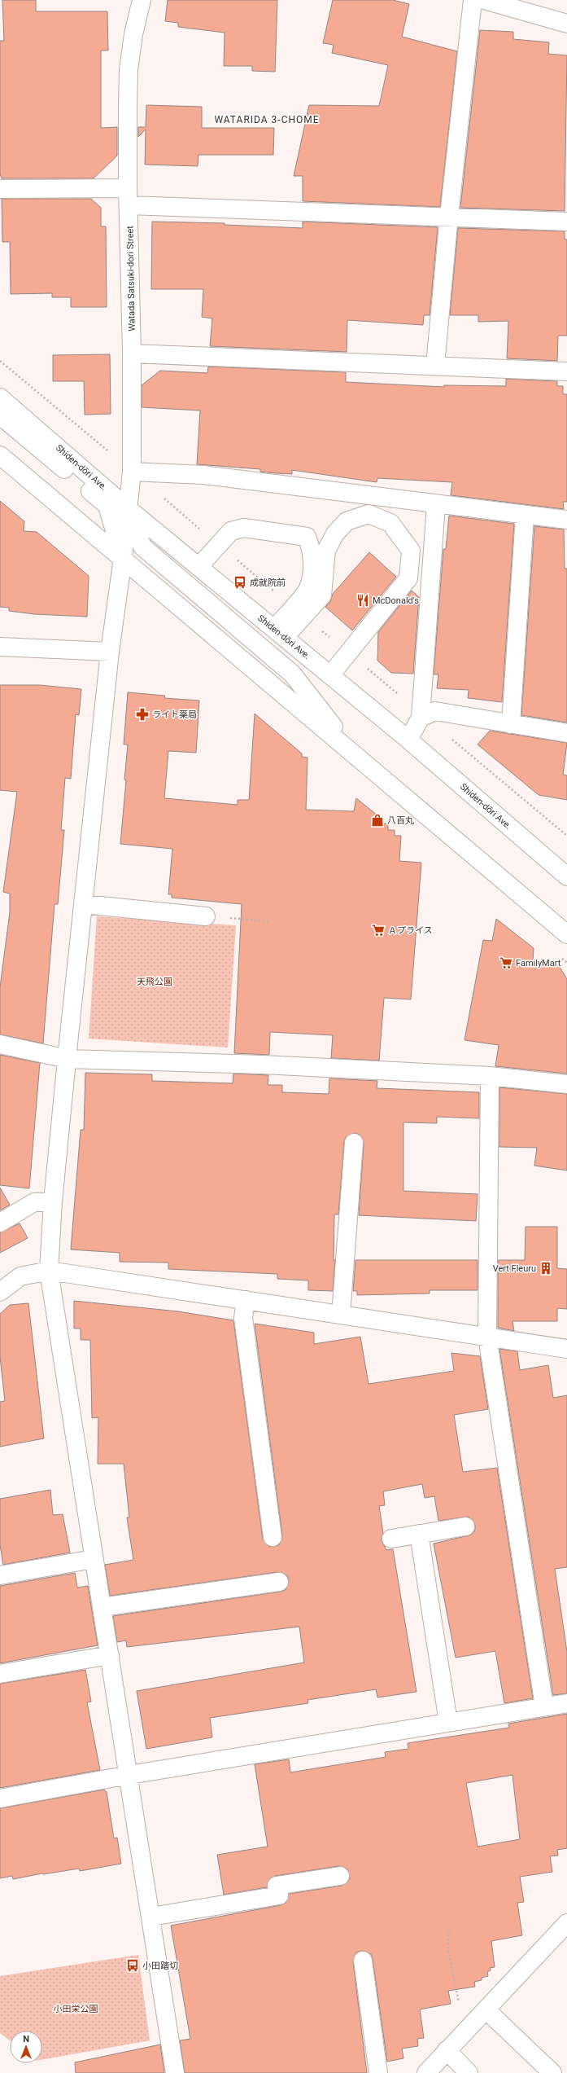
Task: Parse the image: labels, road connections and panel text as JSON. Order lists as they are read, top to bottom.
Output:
{
  "streets": {
    "street": ["Watada Satsuki-dori Street", "Shiden-dōri Ave."]
  },
  "crossings": [
    ["Watada Satsuki-dori Street", "Shiden-dōri Ave."]
  ],
  "districts": ["WATARIDA 3-CHOME"],
  "parks": ["天飛公園", "小田栄公園"],
  "places": {
    "bus stop": ["成就院前", "小田踏切"],
    "restaurant": ["McDonald's"],
    "pharmacy": ["ライト薬局"],
    "shop": ["八百丸"],
    "supermarket": ["Ａプライス", "FamilyMart"],
    "building": ["Vert Fleuru"]
  },
  "north": "top"
}
